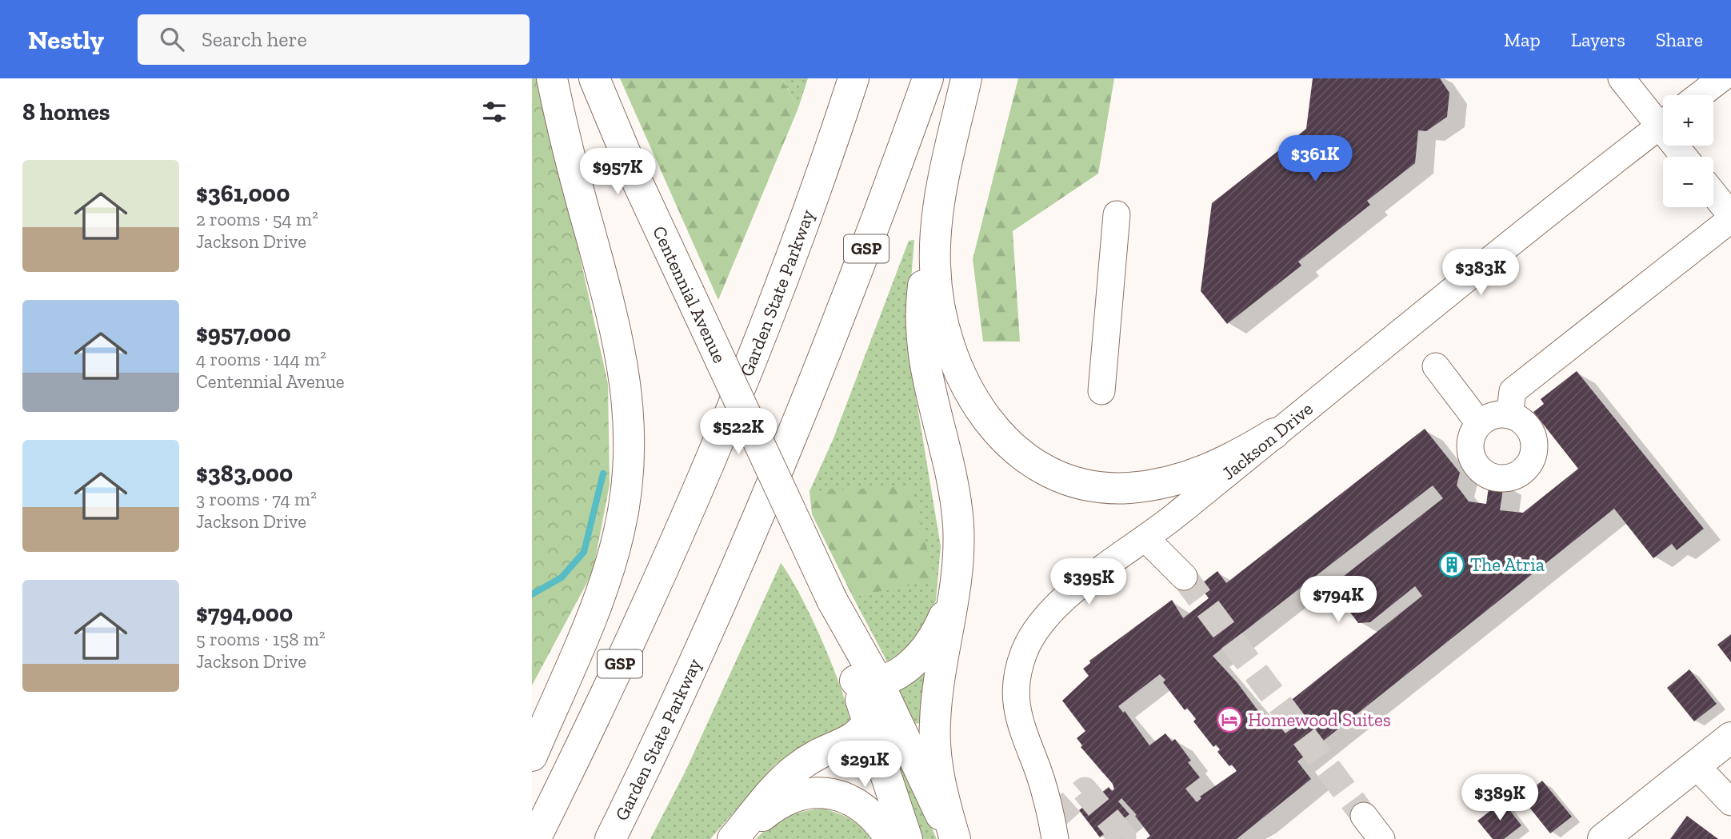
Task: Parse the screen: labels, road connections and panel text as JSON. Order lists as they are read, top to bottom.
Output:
{
  "streets": {
    "main road": ["GSP", "Garden State Parkway", "Centennial Avenue"],
    "street": ["Jackson Drive"]
  },
  "places": {
    "building": ["The Atria"],
    "hotel": ["Homewood Suites"]
  },
  "page": {
    "header": "Nestly",
    "search": "Search here",
    "nav": ["Map", "Layers", "Share"],
    "heading": "8 homes",
    "map_buttons": ["+", "−"],
    "price": [
      "$361K",
      "$957K",
      "$383K",
      "$522K",
      "$395K",
      "$794K",
      "$291K",
      "$389K"
    ],
    "list": [
      {
        "name": "$361,000",
        "note": "2 rooms · 54 m² · Jackson Drive"
      },
      {
        "name": "$957,000",
        "note": "4 rooms · 144 m² · Centennial Avenue"
      },
      {
        "name": "$383,000",
        "note": "3 rooms · 74 m² · Jackson Drive"
      },
      {
        "name": "$794,000",
        "note": "5 rooms · 158 m² · Jackson Drive"
      }
    ]
  }
}
